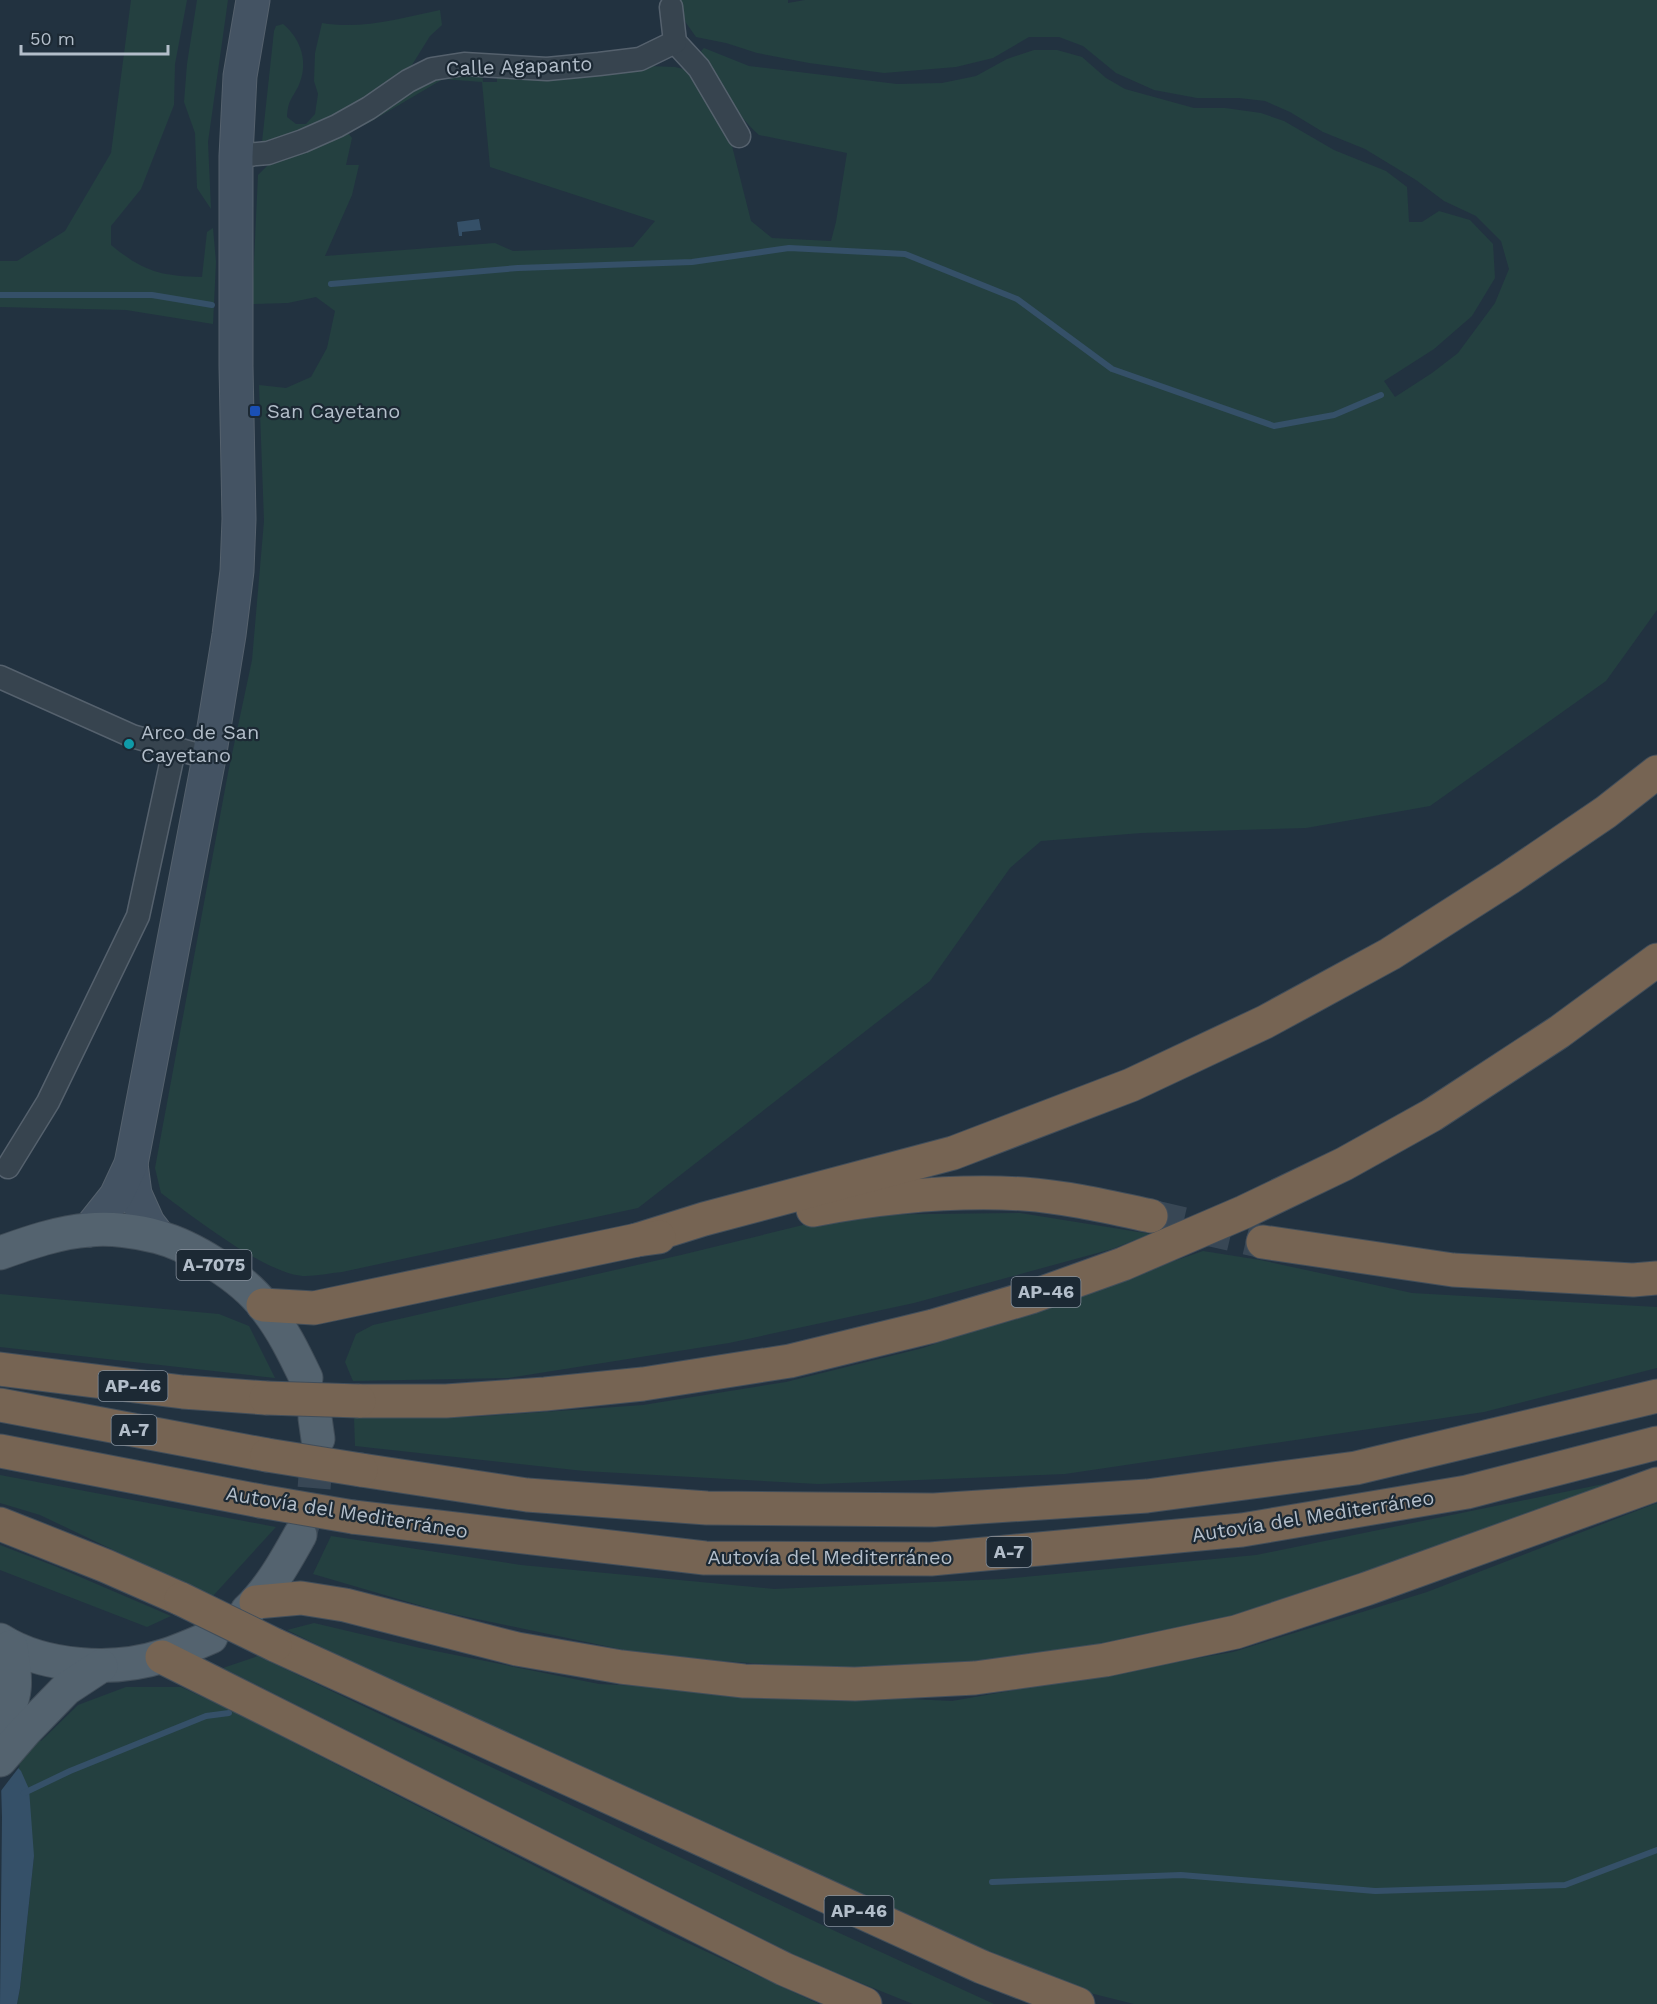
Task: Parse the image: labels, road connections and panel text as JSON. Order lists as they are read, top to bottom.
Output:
{
  "streets": {
    "highway": ["AP-46", "A-7", "Autovía del Mediterráneo"],
    "main road": ["A-7075"],
    "street": ["Calle Agapanto"]
  },
  "crossings": [
    ["Calle Agapanto", "A-7075"]
  ],
  "places": {
    "transit": ["San Cayetano"],
    "other": ["Arco de San Cayetano"]
  },
  "scale_bar": "50 m"
}
